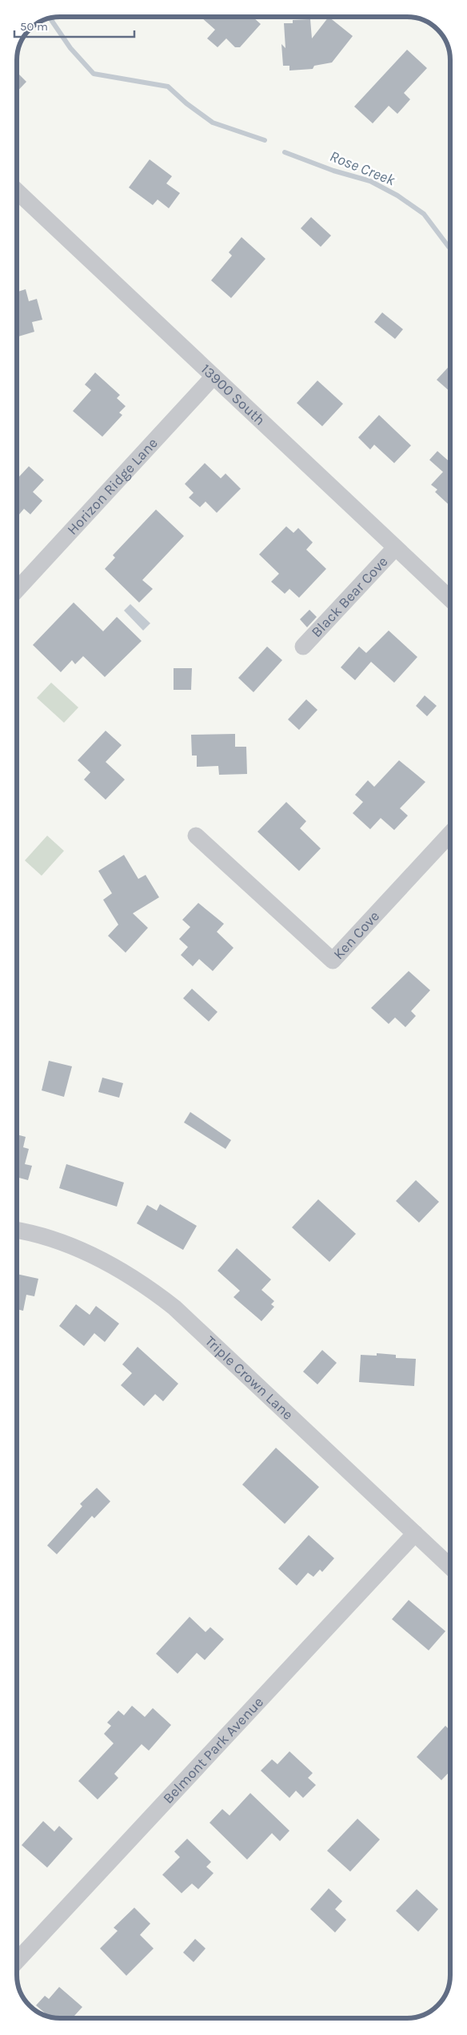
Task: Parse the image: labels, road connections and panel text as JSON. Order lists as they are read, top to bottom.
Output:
{
  "streets": {
    "street": [
      "13900 South",
      "Horizon Ridge Lane",
      "Black Bear Cove",
      "Ken Cove",
      "Triple Crown Lane",
      "Belmont Park Avenue"
    ]
  },
  "crossings": [
    ["13900 South", "Horizon Ridge Lane"],
    ["13900 South", "Black Bear Cove"],
    ["Triple Crown Lane", "Belmont Park Avenue"]
  ],
  "water": ["Rose Creek"],
  "scale_bar": "50 m"
}
